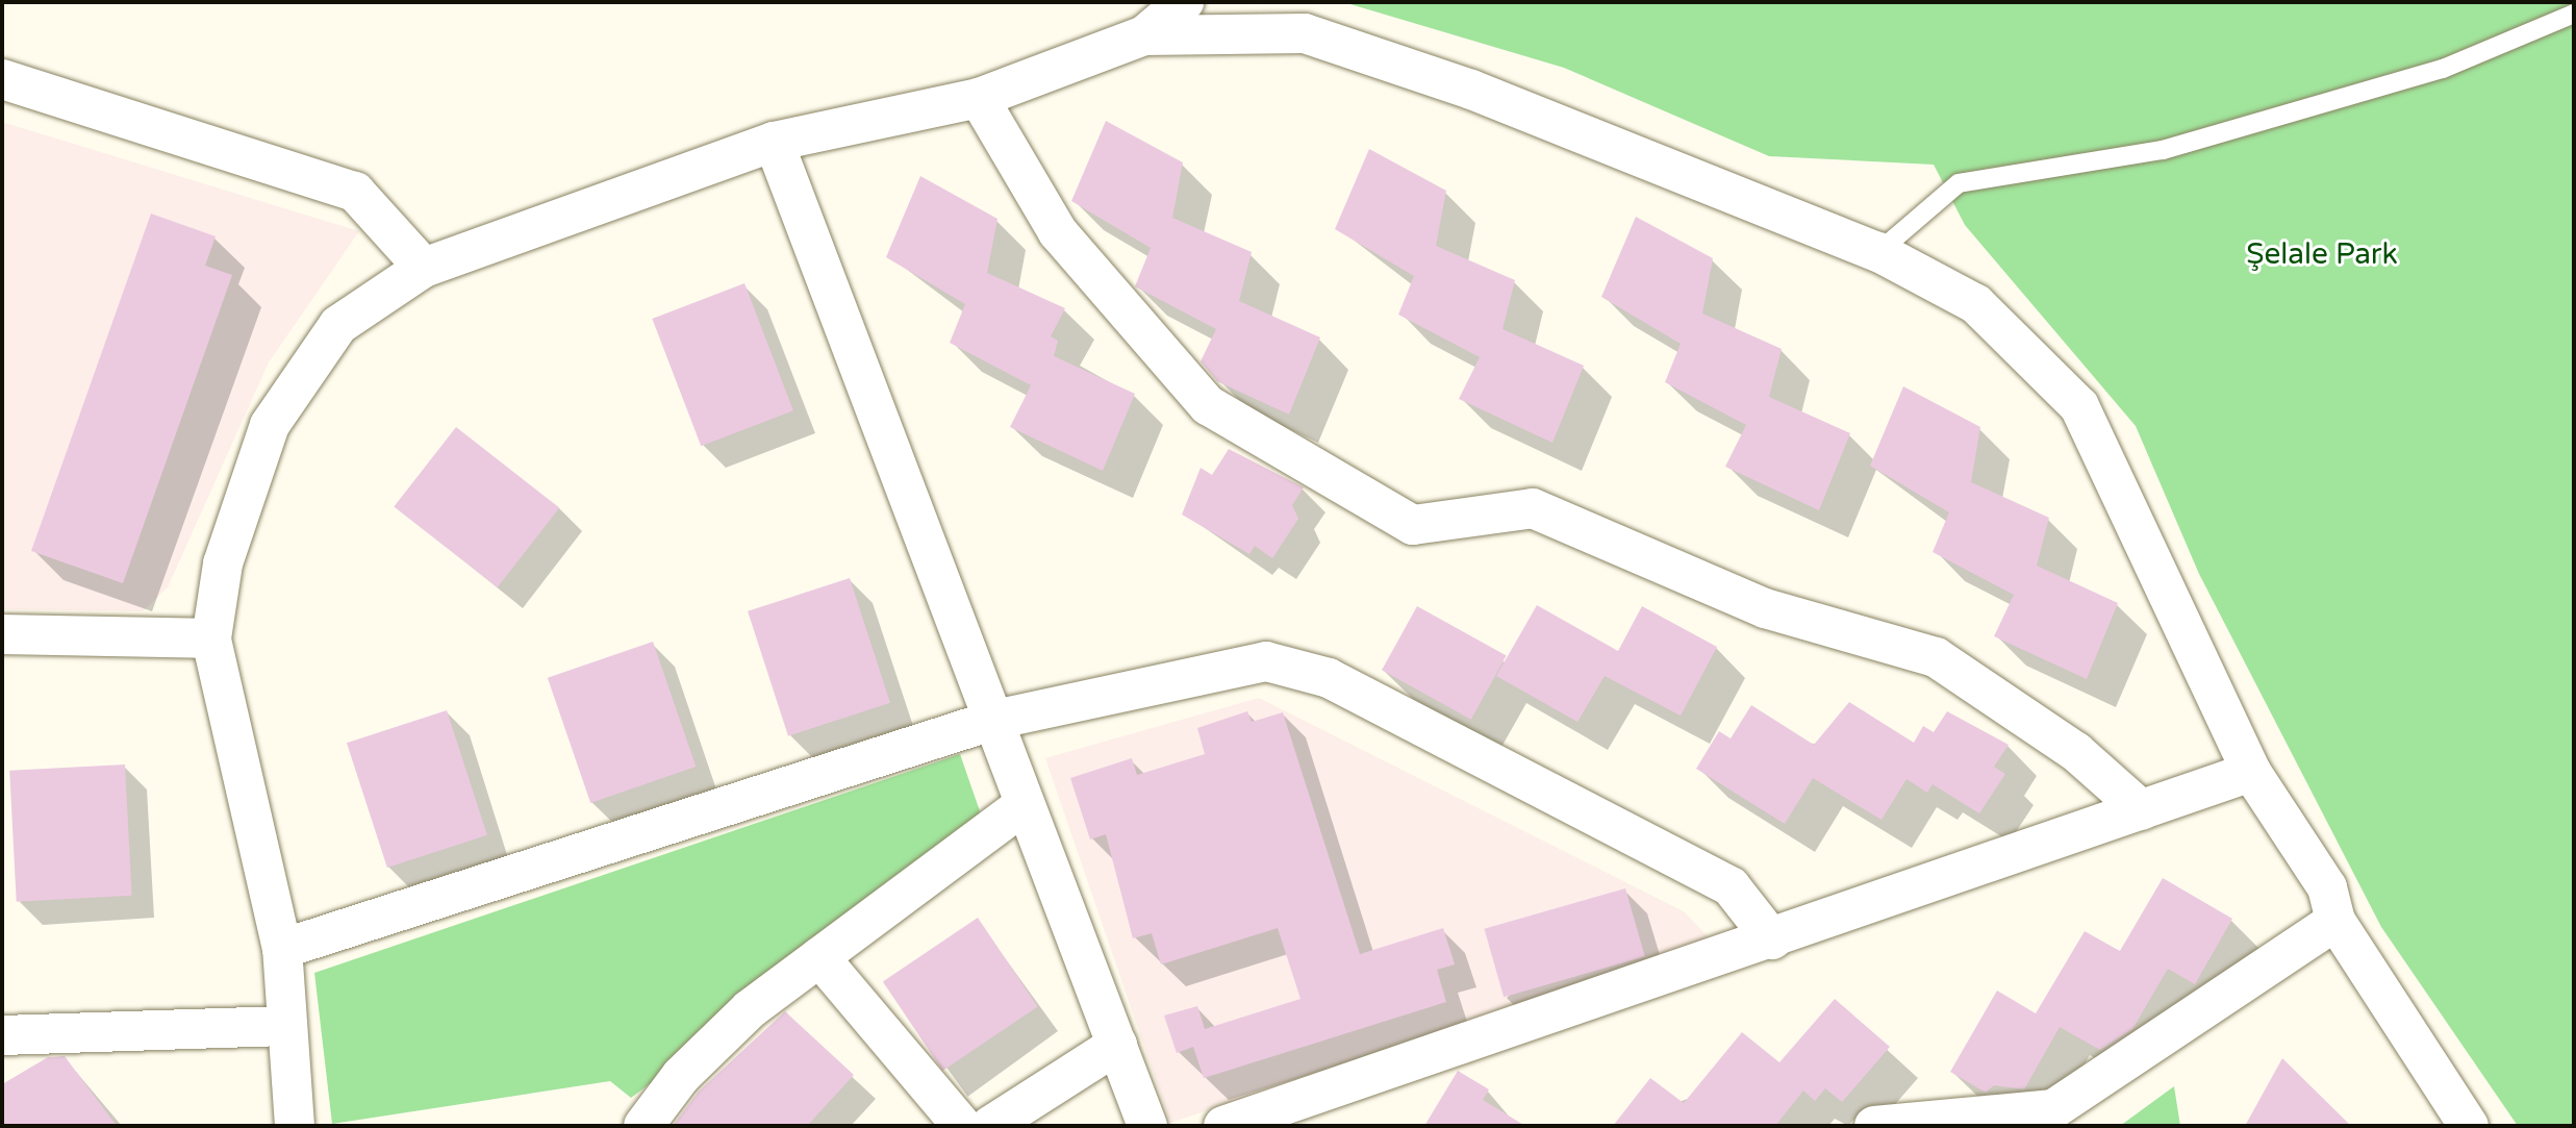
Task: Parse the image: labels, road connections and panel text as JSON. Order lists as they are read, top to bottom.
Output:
{
  "parks": ["Şelale Park"]
}
